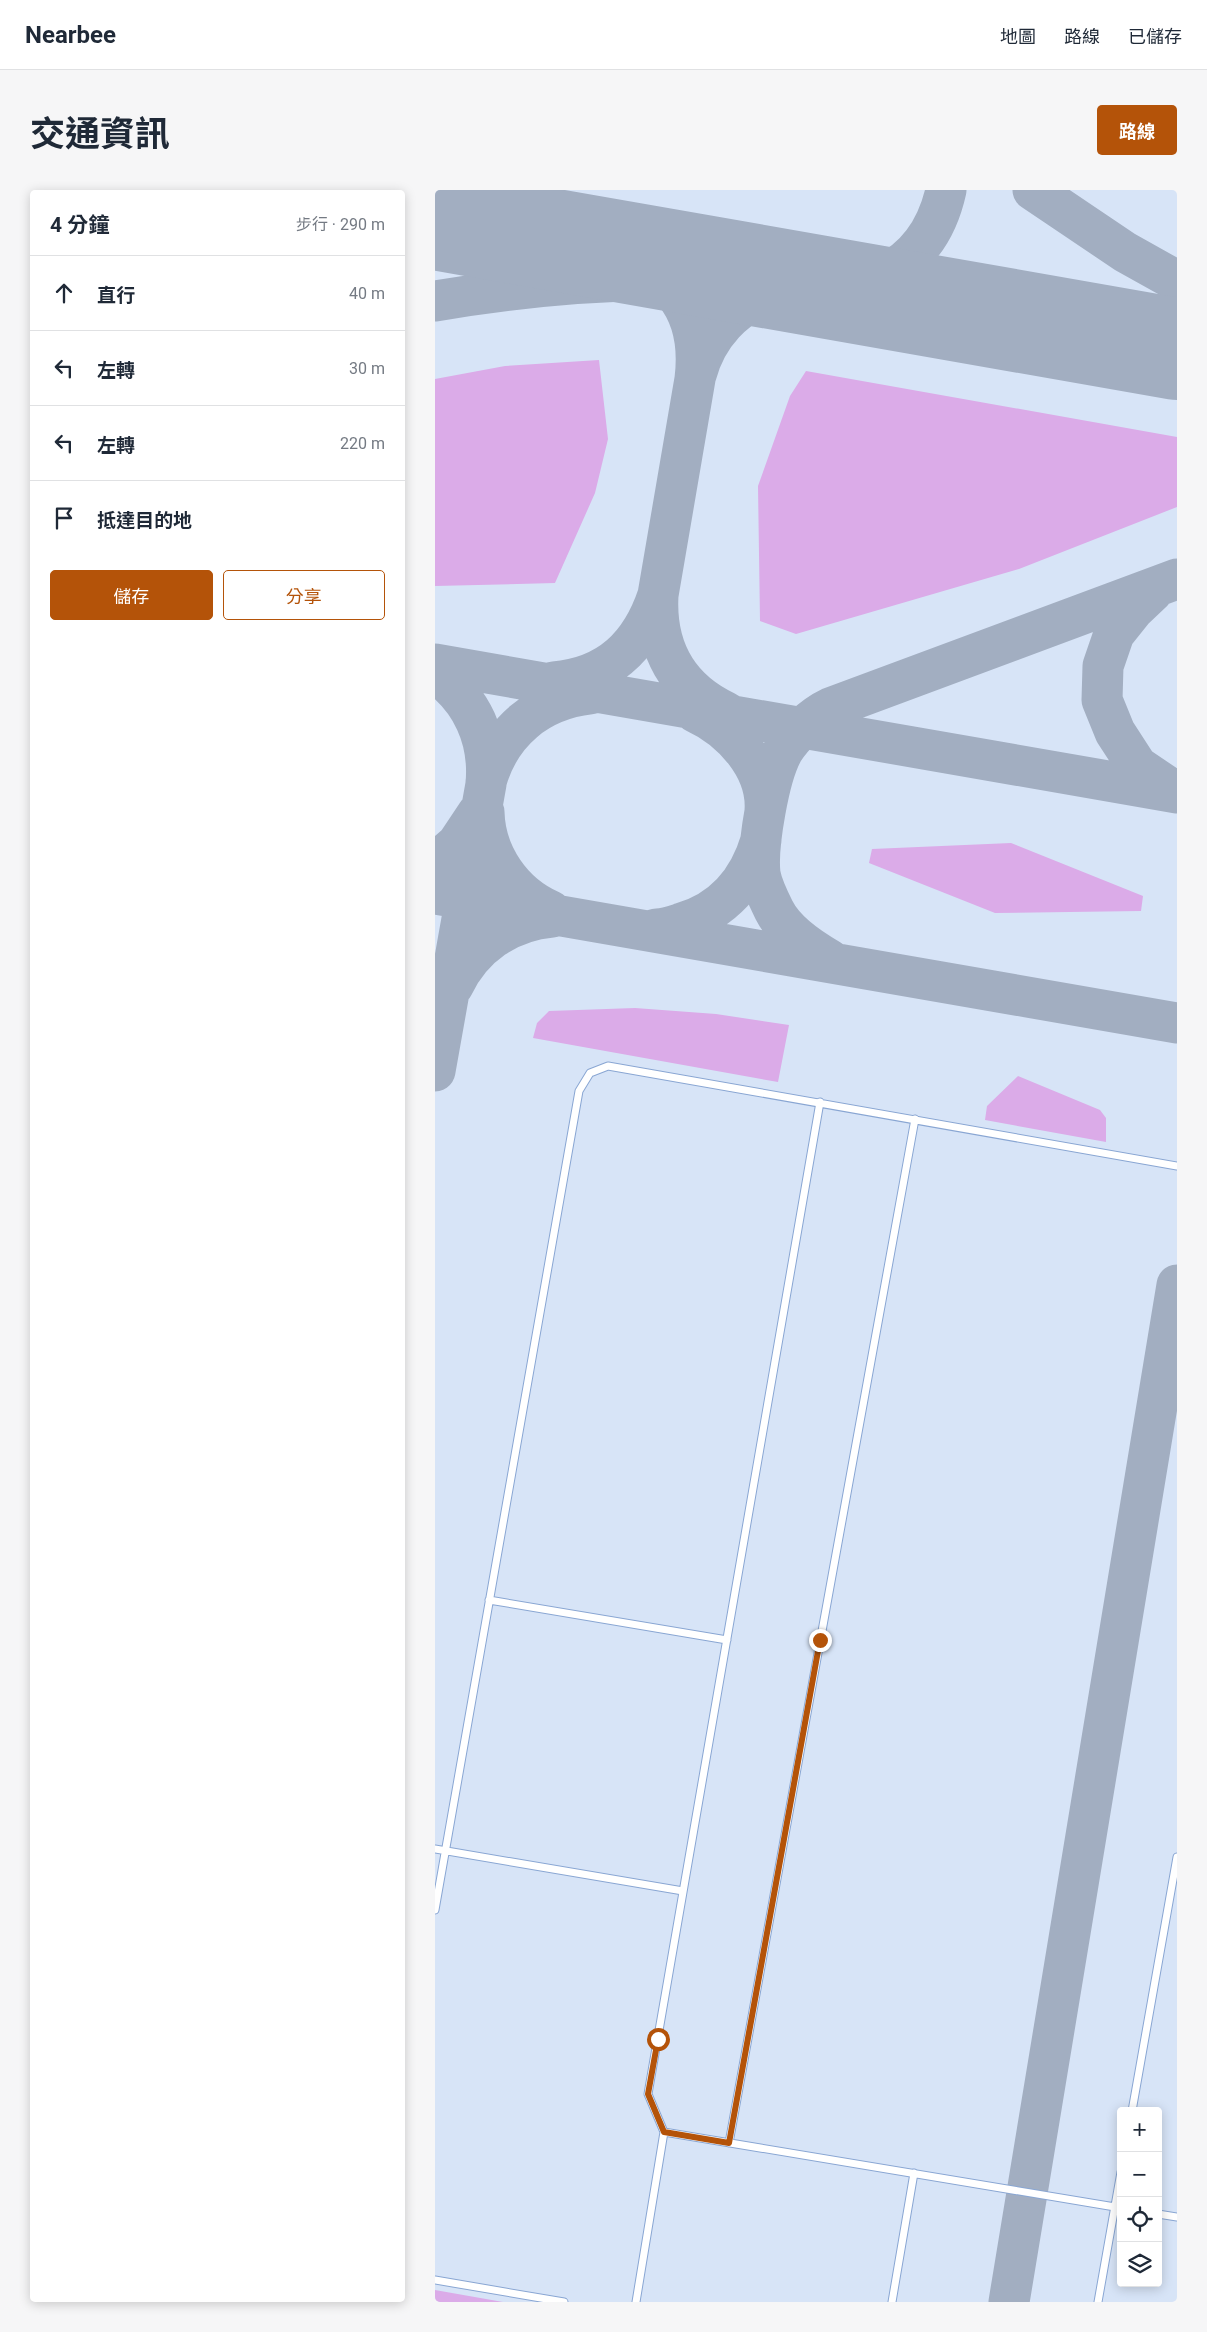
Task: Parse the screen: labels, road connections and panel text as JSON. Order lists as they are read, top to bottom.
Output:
{
  "page": {
    "header": "Nearbee",
    "nav": ["地圖", "路線", "已儲存"],
    "title": "交通資訊",
    "buttons": [
      "路線",
      ["儲存", "分享"]
    ],
    "heading": ["4 分鐘", "步行 · 290 m"],
    "list": [
      ["直行", "40 m"],
      ["左轉", "30 m"],
      ["左轉", "220 m"],
      "抵達目的地"
    ],
    "map_buttons": ["+", "−"]
  }
}
